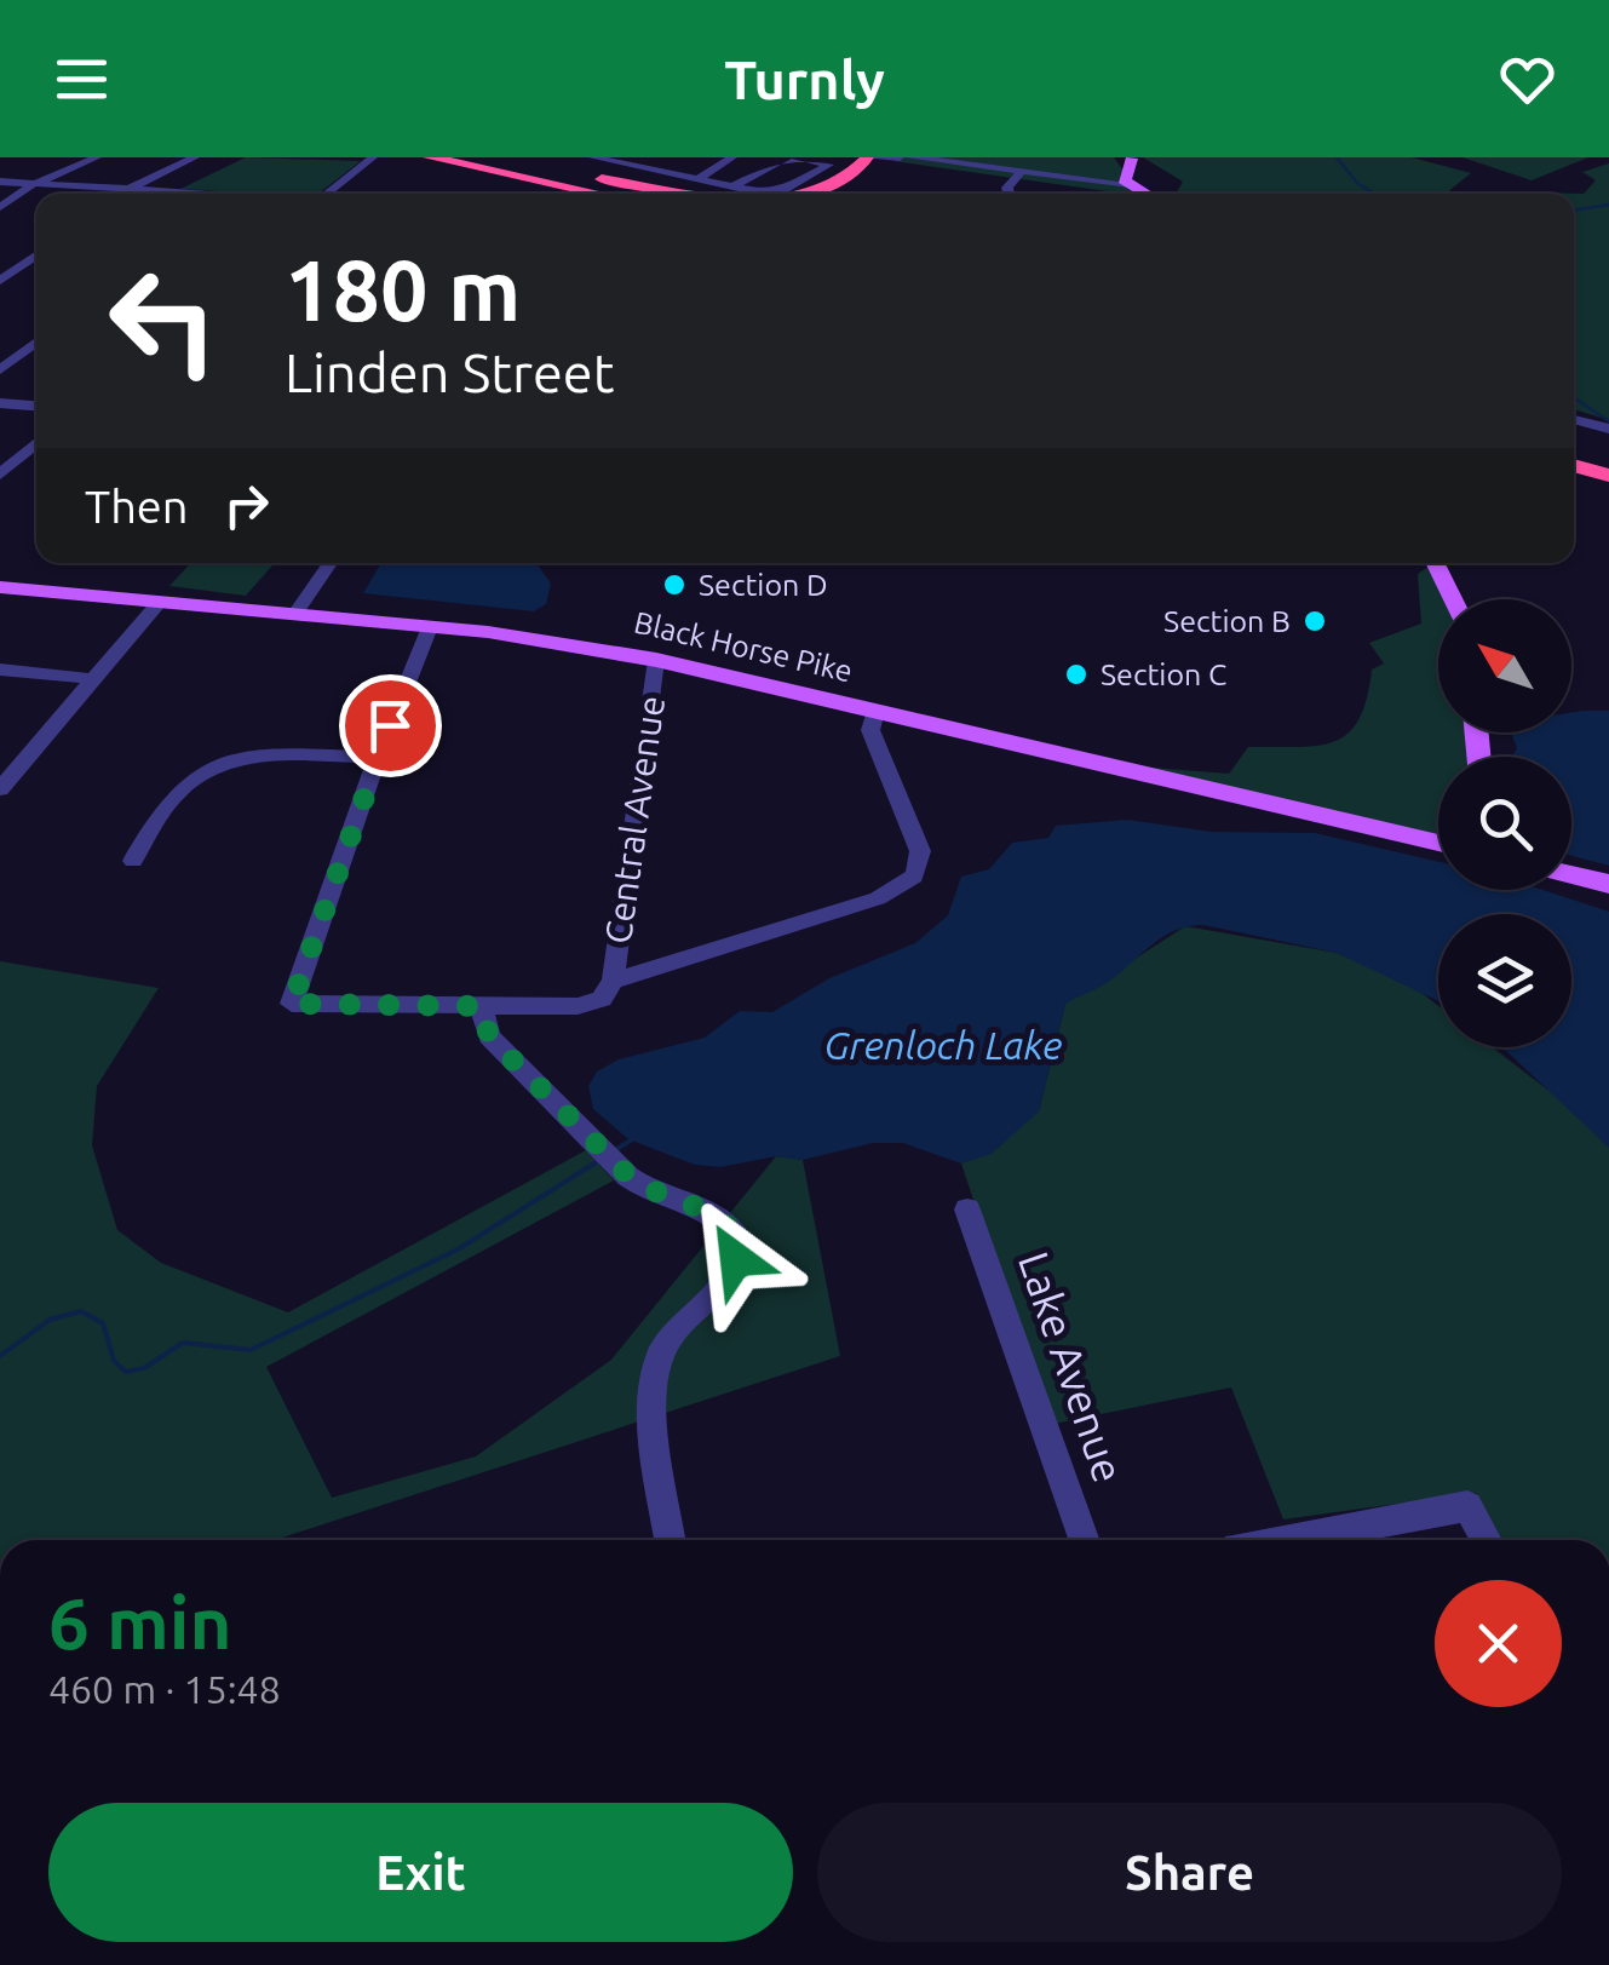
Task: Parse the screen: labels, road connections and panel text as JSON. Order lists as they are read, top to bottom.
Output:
{
  "streets": {
    "main road": ["Black Horse Pike"],
    "street": ["Central Avenue", "Lake Avenue"]
  },
  "crossings": [
    ["Black Horse Pike", "Central Avenue"]
  ],
  "water": ["Grenloch Lake"],
  "places": ["Section D", "Section B", "Section C"],
  "north": "top left",
  "page": {
    "header": "Turnly",
    "turn": ["180 m", "Linden Street"],
    "then": "Then",
    "heading": ["6 min", "460 m · 15:48"],
    "buttons": ["Exit", "Share"]
  }
}
